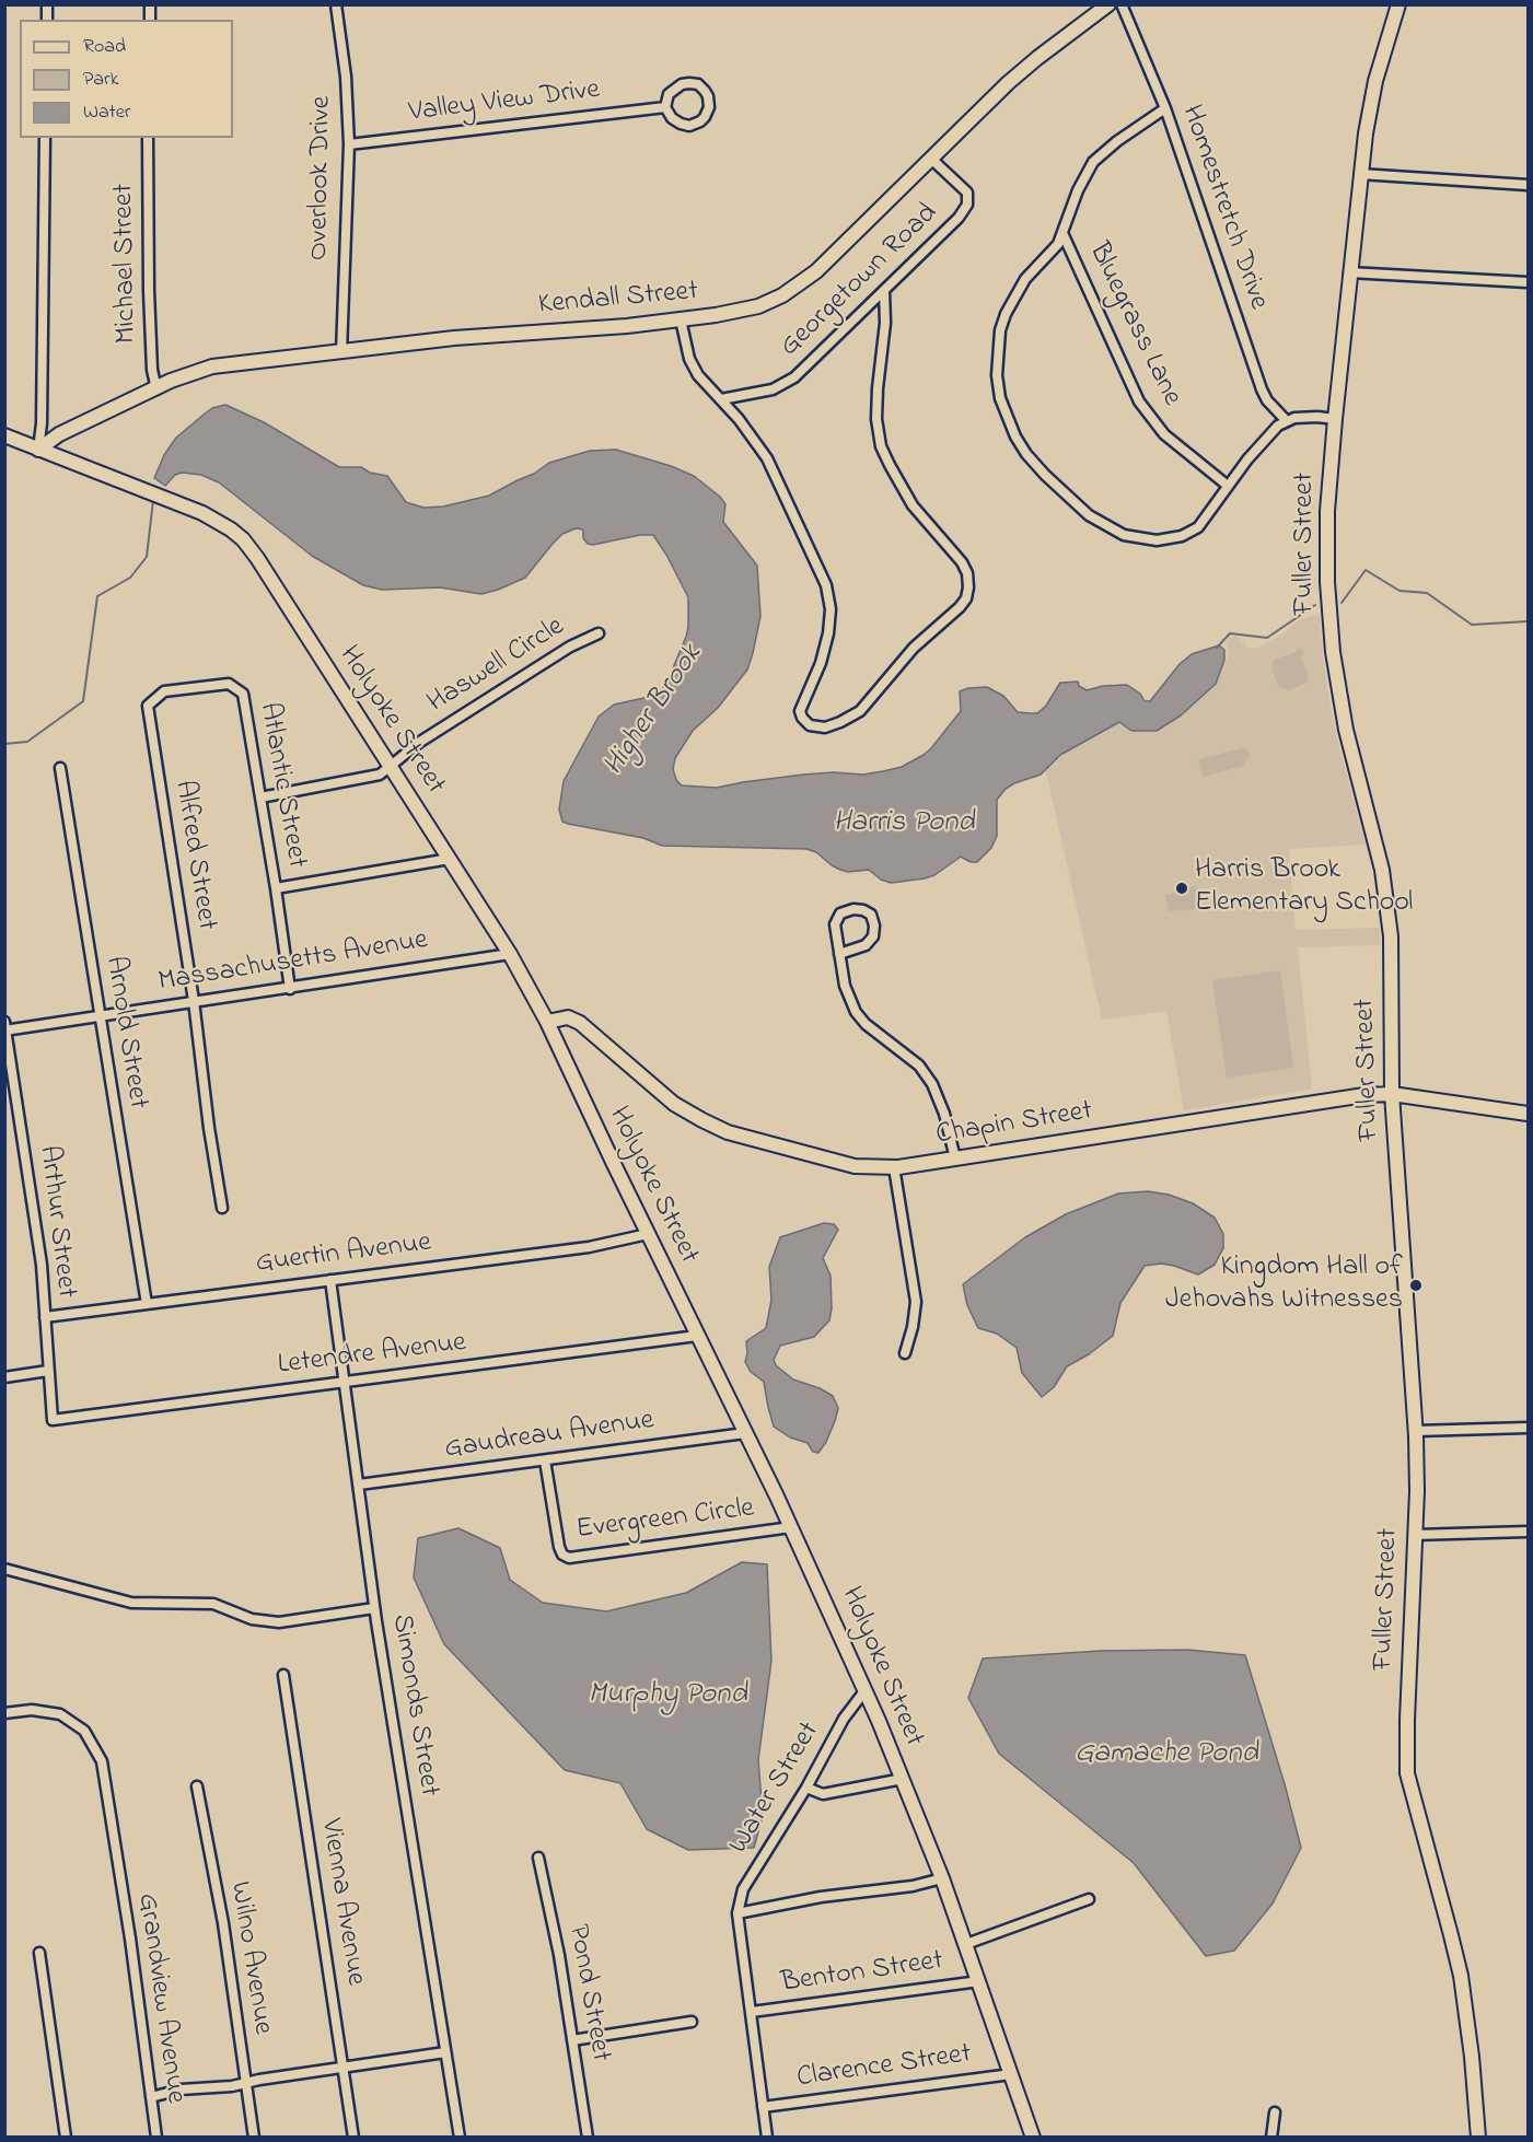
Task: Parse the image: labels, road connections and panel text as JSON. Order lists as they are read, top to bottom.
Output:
{
  "streets": {
    "street": [
      "Valley View Drive",
      "Overlook Drive",
      "Homestretch Drive",
      "Michael Street",
      "Georgetown Road",
      "Kendall Street",
      "Bluegrass Lane",
      "Fuller Street",
      "Haswell Circle",
      "Holyoke Street",
      "Atlantic Street",
      "Alfred Street",
      "Massachusetts Avenue",
      "Arnold Street",
      "Chapin Street",
      "Arthur Street",
      "Guertin Avenue",
      "Letendre Avenue",
      "Gaudreau Avenue",
      "Evergreen Circle",
      "Simonds Street",
      "Water Street",
      "Vienna Avenue",
      "Wilno Avenue",
      "Benton Street",
      "Pond Street",
      "Grandview Avenue",
      "Clarence Street"
    ]
  },
  "crossings": [
    ["Valley View Drive", "Overlook Drive"],
    ["Overlook Drive", "Kendall Street"],
    ["Michael Street", "Kendall Street"],
    ["Georgetown Road", "Kendall Street"],
    ["Kendall Street", "Holyoke Street"],
    ["Fuller Street", "Chapin Street"],
    ["Haswell Circle", "Holyoke Street"],
    ["Haswell Circle", "Atlantic Street"],
    ["Holyoke Street", "Massachusetts Avenue"],
    ["Holyoke Street", "Chapin Street"],
    ["Holyoke Street", "Guertin Avenue"],
    ["Holyoke Street", "Letendre Avenue"],
    ["Holyoke Street", "Gaudreau Avenue"],
    ["Holyoke Street", "Evergreen Circle"],
    ["Holyoke Street", "Water Street"],
    ["Holyoke Street", "Benton Street"],
    ["Holyoke Street", "Clarence Street"],
    ["Atlantic Street", "Alfred Street"],
    ["Atlantic Street", "Massachusetts Avenue"],
    ["Alfred Street", "Massachusetts Avenue"],
    ["Massachusetts Avenue", "Arnold Street"],
    ["Massachusetts Avenue", "Arthur Street"],
    ["Arnold Street", "Guertin Avenue"],
    ["Arthur Street", "Guertin Avenue"],
    ["Arthur Street", "Letendre Avenue"],
    ["Guertin Avenue", "Simonds Street"],
    ["Letendre Avenue", "Simonds Street"],
    ["Gaudreau Avenue", "Evergreen Circle"],
    ["Gaudreau Avenue", "Simonds Street"]
  ],
  "water": [
    "Higher Brook",
    "Harris Pond",
    "Murphy Pond",
    "Gamache Pond"
  ],
  "places": ["Harris Brook Elementary School", "Kingdom Hall of Jehovahs Witnesses"],
  "legend": ["Road", "Park", "Water"]
}
